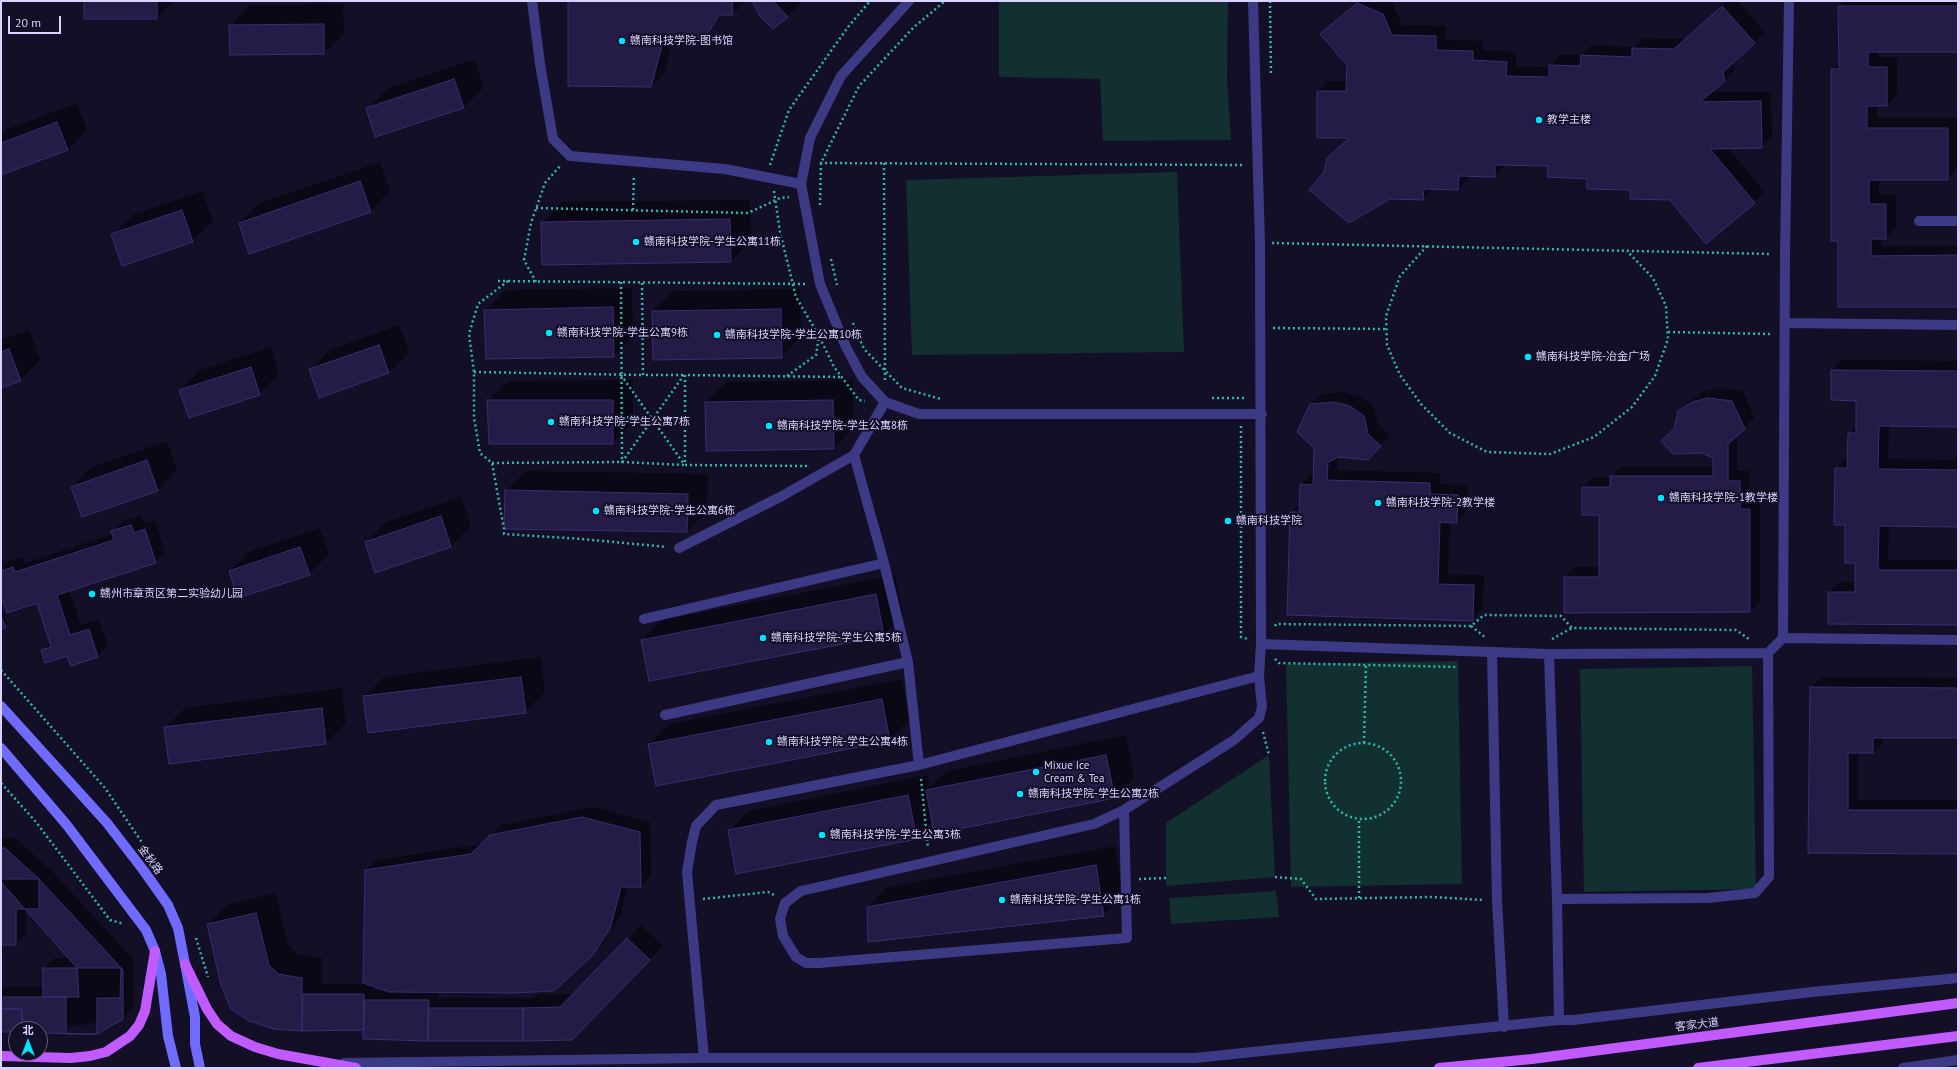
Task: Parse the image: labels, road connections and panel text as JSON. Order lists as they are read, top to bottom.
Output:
{
  "streets": {
    "main road": ["金秋路", "客家大道"]
  },
  "places": [
    "赣南科技学院-图书馆",
    "教学主楼",
    "赣南科技学院-学生公寓11栋",
    "赣南科技学院-学生公寓9栋",
    "赣南科技学院-学生公寓10栋",
    "赣南科技学院-冶金广场",
    "赣南科技学院-学生公寓7栋",
    "赣南科技学院-学生公寓8栋",
    "赣南科技学院-1教学楼",
    "赣南科技学院-2教学楼",
    "赣南科技学院-学生公寓6栋",
    "赣南科技学院",
    "赣州市章贡区第二实验幼儿园",
    "赣南科技学院-学生公寓5栋",
    "赣南科技学院-学生公寓4栋",
    "Mixue Ice Cream & Tea",
    "赣南科技学院-学生公寓2栋",
    "赣南科技学院-学生公寓3栋",
    "赣南科技学院-学生公寓1栋"
  ],
  "scale_bar": "20 m",
  "north": "top"
}
